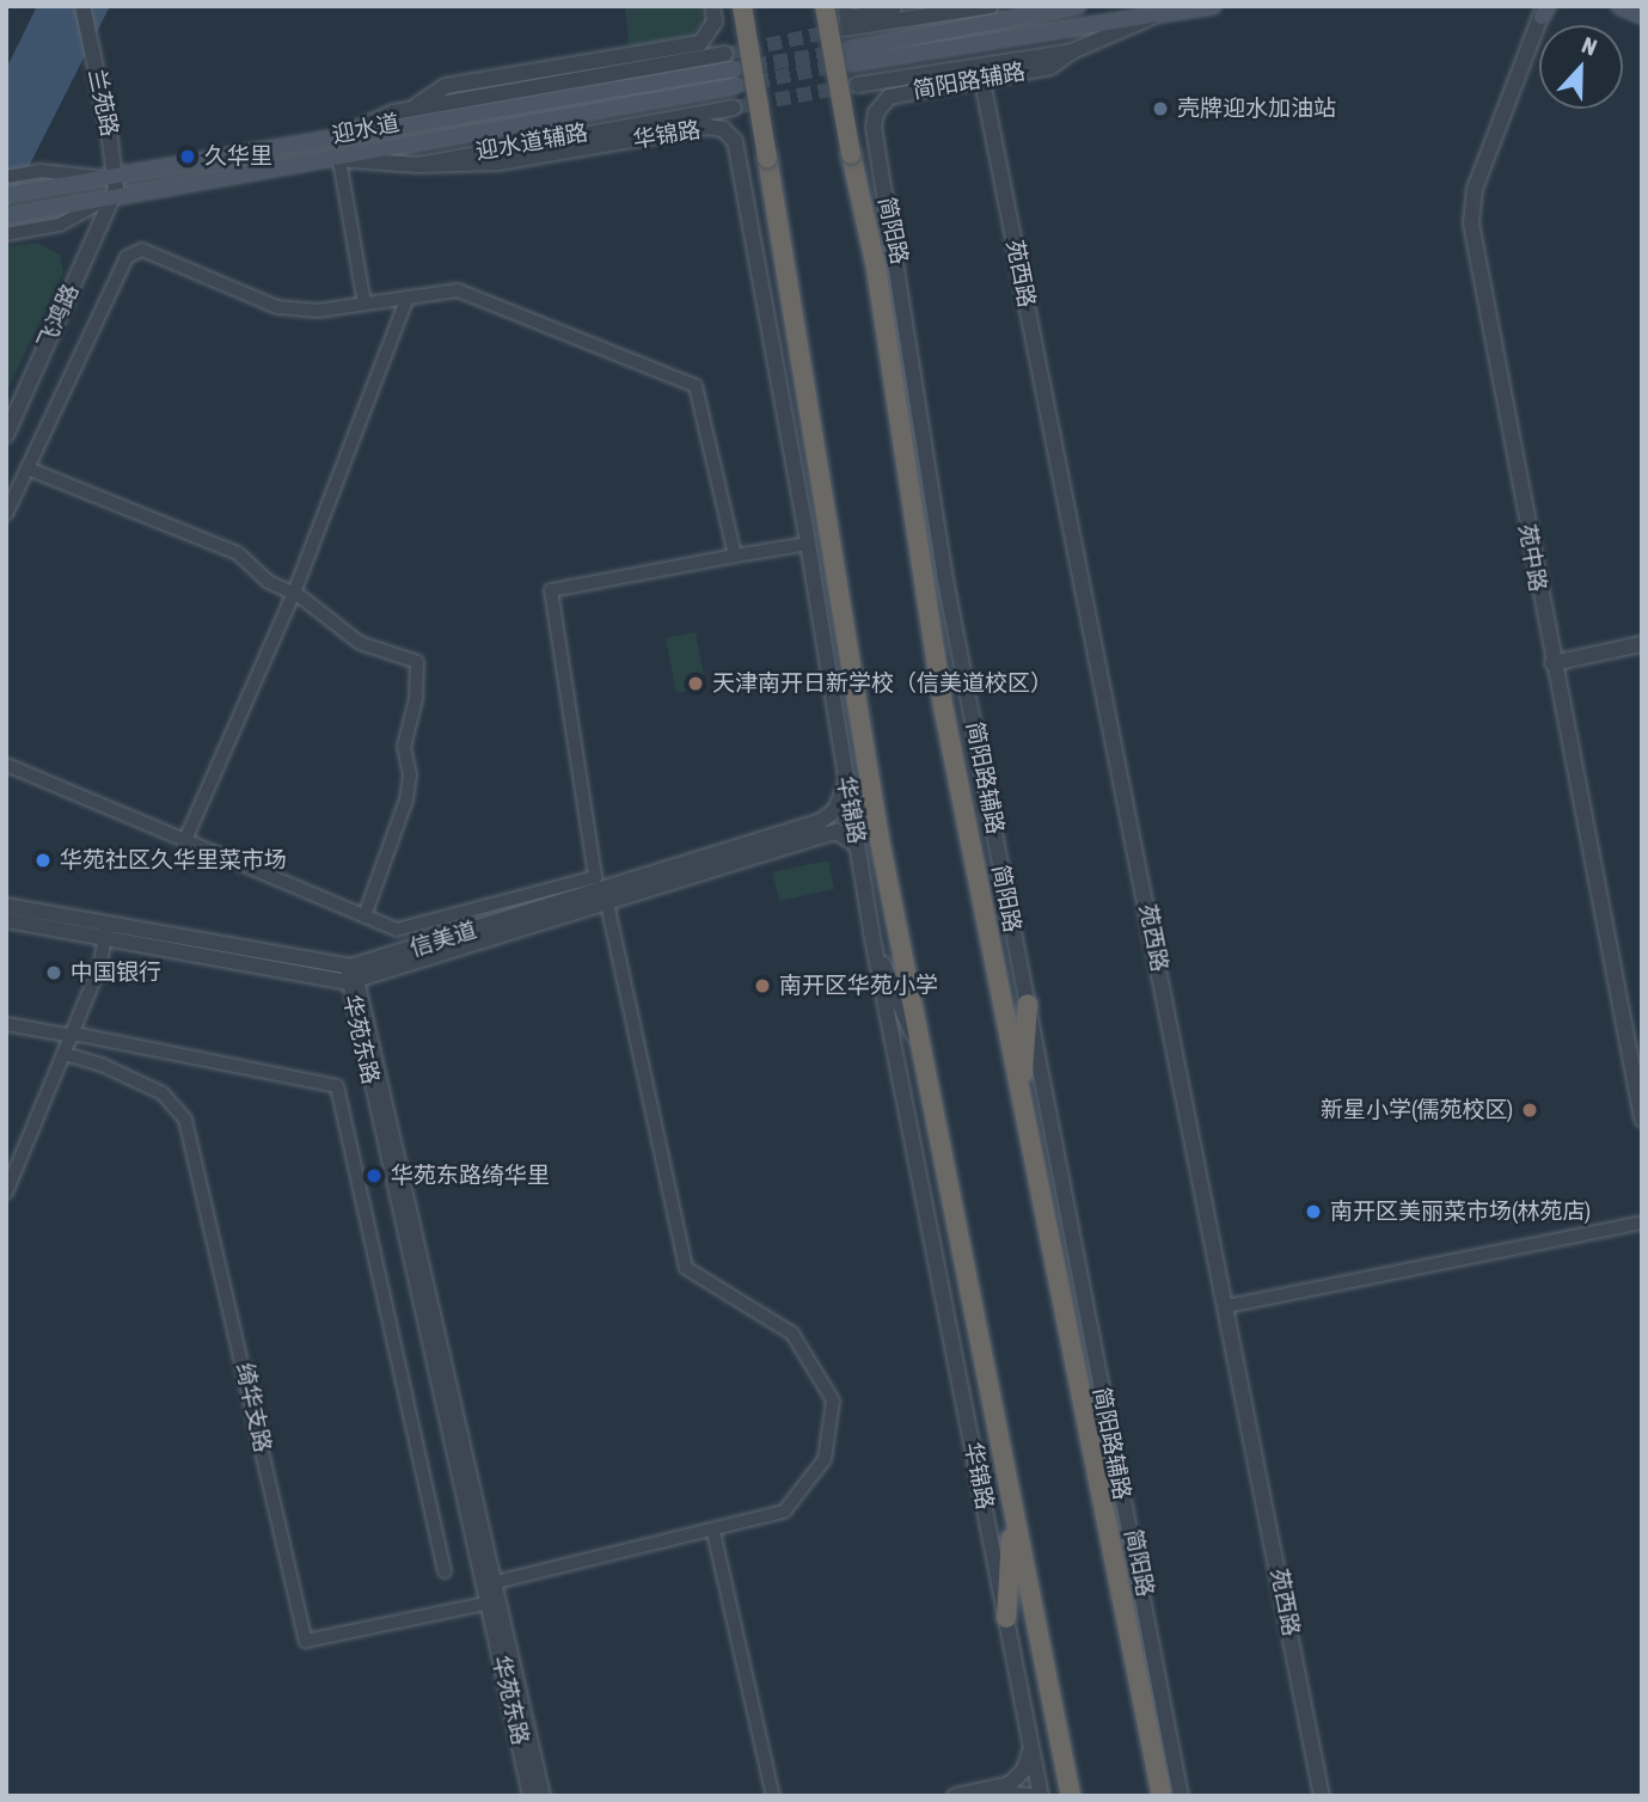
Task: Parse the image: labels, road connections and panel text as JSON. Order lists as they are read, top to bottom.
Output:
{
  "streets": {
    "highway": ["简阳路"],
    "main road": ["迎水道"],
    "street": [
      "简阳路辅路",
      "兰苑路",
      "华锦路",
      "迎水道辅路",
      "苑西路",
      "飞鸿路",
      "苑中路",
      "信美道",
      "华苑东路",
      "绮华支路"
    ]
  },
  "crossings": [
    ["简阳路辅路", "苑西路"],
    ["兰苑路", "迎水道"],
    ["兰苑路", "飞鸿路"],
    ["迎水道", "迎水道辅路"],
    ["迎水道", "飞鸿路"],
    ["华锦路", "迎水道辅路"],
    ["华锦路", "信美道"],
    ["信美道", "华苑东路"],
    ["华苑东路", "绮华支路"]
  ],
  "places": [
    "壳牌迎水加油站",
    "久华里",
    "天津南开日新学校（信美道校区）",
    "华苑社区久华里菜市场",
    "中国银行",
    "南开区华苑小学",
    "新星小学(儒苑校区)",
    "华苑东路绮华里",
    "南开区美丽菜市场(林苑店)"
  ],
  "north": "top"
}
